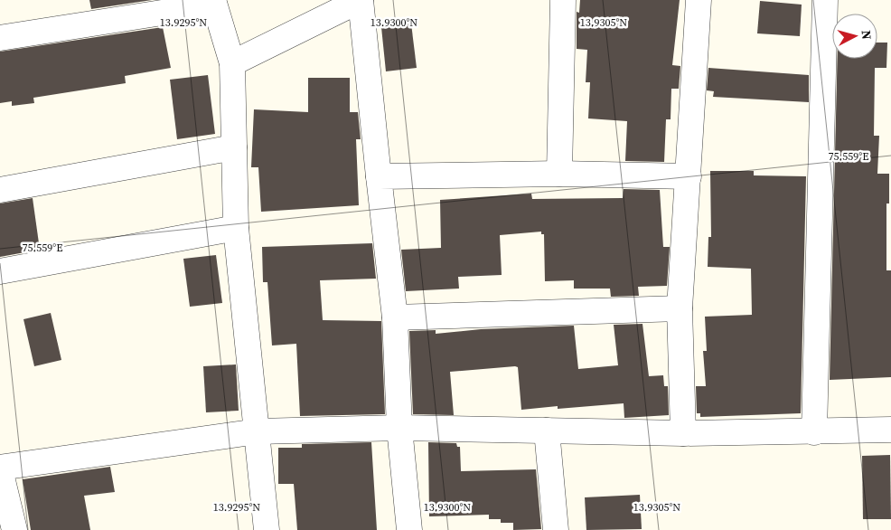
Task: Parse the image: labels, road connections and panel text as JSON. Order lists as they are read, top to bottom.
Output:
{
  "north": "right",
  "coordinates": [
    "13.9295°N",
    "13.9300°N",
    "13.9305°N",
    "75.559°E"
  ]
}
